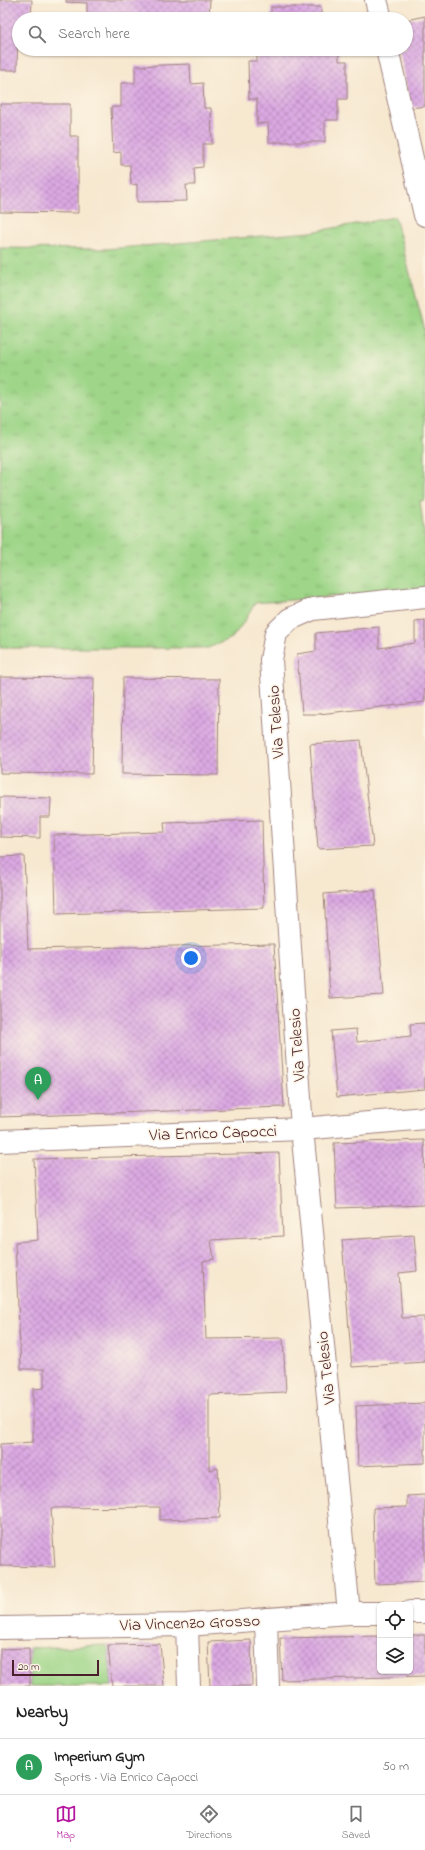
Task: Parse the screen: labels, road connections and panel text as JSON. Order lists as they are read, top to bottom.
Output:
{
  "streets": {
    "street": ["Via Telesio", "Via Enrico Capocci", "Via Vincenzo Grosso"]
  },
  "crossings": [
    ["Via Telesio", "Via Enrico Capocci"],
    ["Via Telesio", "Via Vincenzo Grosso"]
  ],
  "scale_bar": "20 m",
  "page": {
    "search": "Search here",
    "pins": "A",
    "scale": "20 m",
    "heading": "Nearby",
    "list": [
      {
        "mark": "A",
        "name": "Imperium Gym",
        "note": "Sports · Via Enrico Capocci",
        "value": "50 m"
      }
    ],
    "nav": ["Map", "Directions", "Saved"]
  }
}
